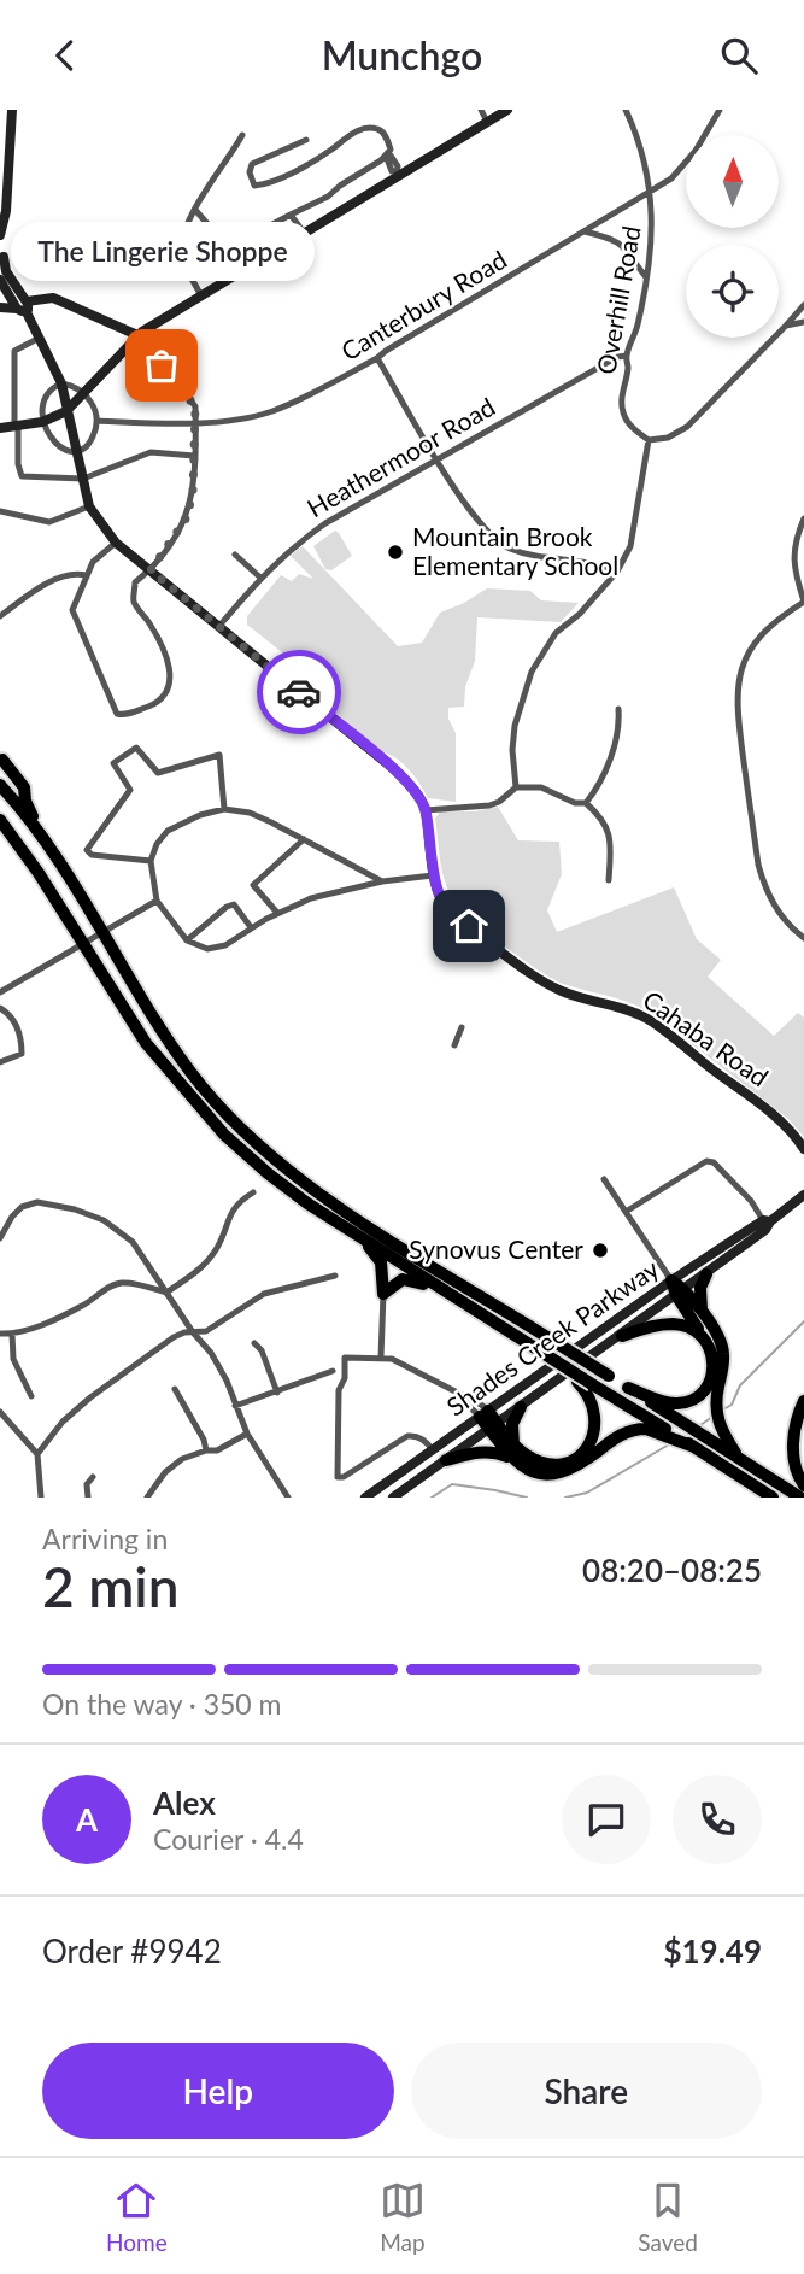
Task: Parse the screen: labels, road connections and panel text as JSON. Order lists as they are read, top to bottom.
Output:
{
  "streets": {
    "street": [
      "Overhill Road",
      "Canterbury Road",
      "Heathermoor Road",
      "Cahaba Road",
      "Shades Creek Parkway"
    ]
  },
  "crossings": [
    ["Overhill Road", "Canterbury Road"],
    ["Overhill Road", "Heathermoor Road"],
    ["Heathermoor Road", "Cahaba Road"]
  ],
  "places": ["The Lingerie Shoppe", "Mountain Brook Elementary School", "Synovus Center"],
  "north": "top",
  "page": {
    "header": "Munchgo",
    "bubble": "The Lingerie Shoppe",
    "heading": ["2 min", "Arriving in", "08:20–08:25"],
    "panel": [
      "Alex",
      "Courier · 4.4",
      "Order #9942",
      "$19.49"
    ],
    "bar": "On the way · 350 m",
    "round": "A",
    "buttons": ["Help", "Share"],
    "tabs": ["Home", "Map", "Saved"]
  }
}
